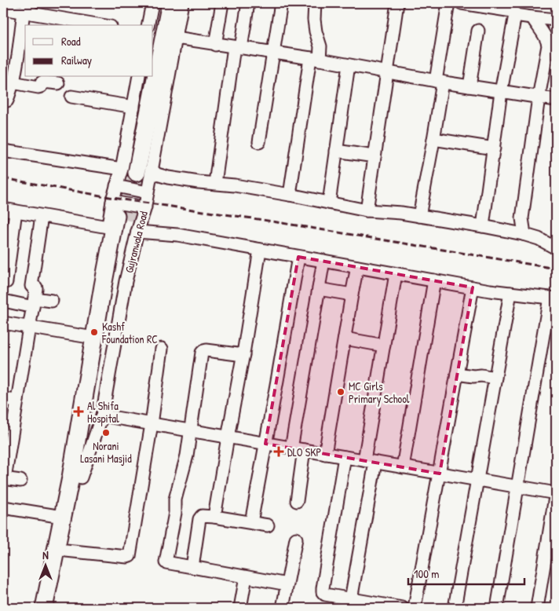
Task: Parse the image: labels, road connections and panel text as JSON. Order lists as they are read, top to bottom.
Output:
{
  "streets": {
    "highway": ["Gujranwala Road"]
  },
  "places": {
    "other": ["Kashf Foundation RC", "MC Girls Primary School", "Norani Lasani Masjid"],
    "health": ["Al Shifa Hospital", "DLO SKP"]
  },
  "legend": ["Road", "Railway"],
  "scale_bar": "100 m",
  "north": "top"
}
